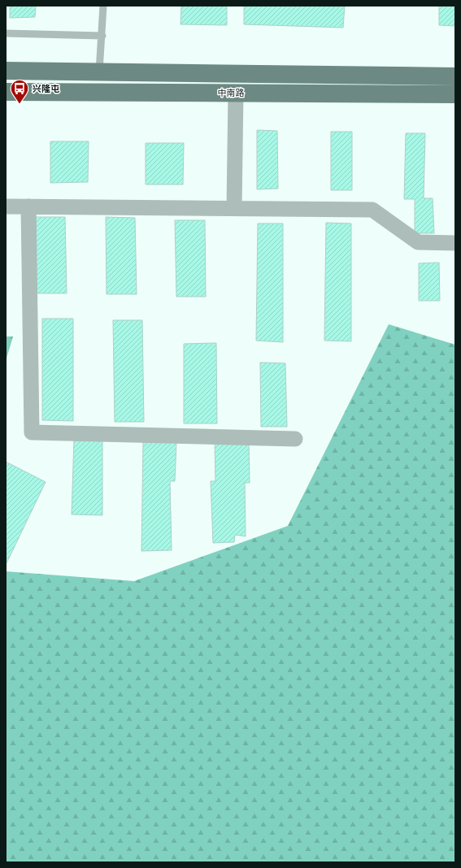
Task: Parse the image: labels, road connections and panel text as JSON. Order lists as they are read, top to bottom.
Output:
{
  "streets": {
    "main road": ["中南路"]
  },
  "places": {
    "bus stop": ["兴隆屯"]
  }
}
